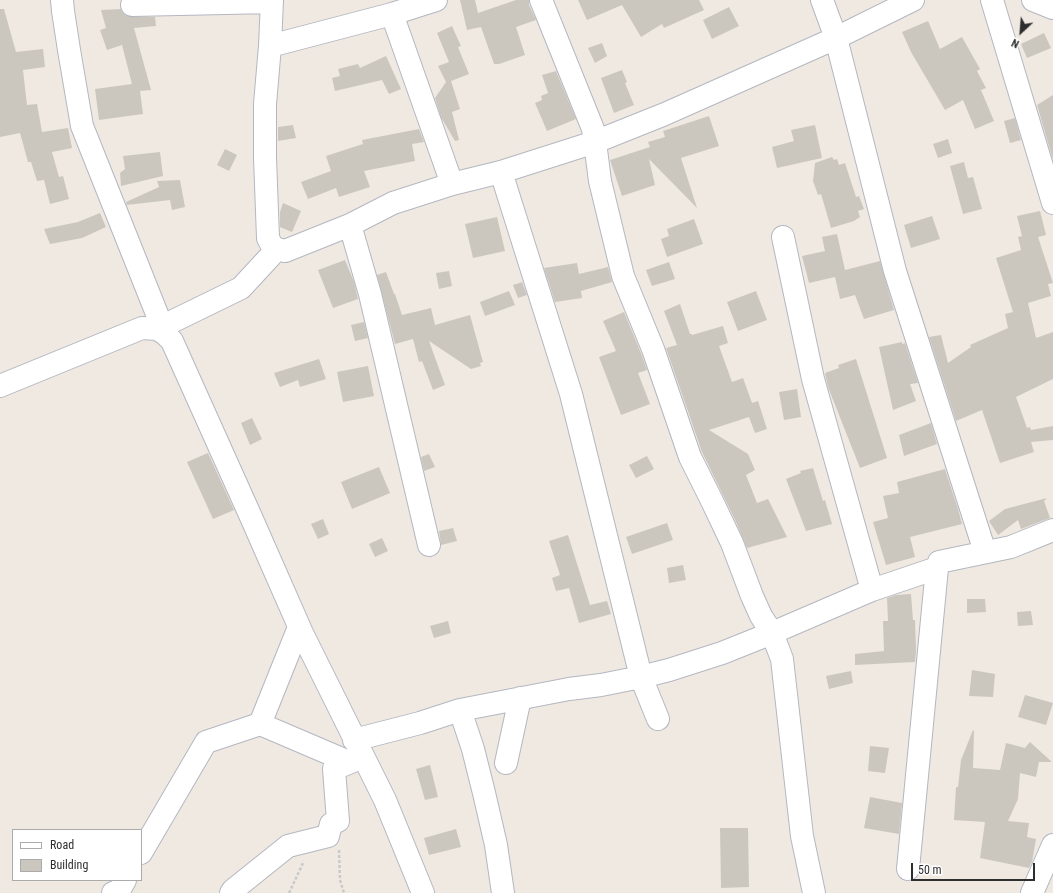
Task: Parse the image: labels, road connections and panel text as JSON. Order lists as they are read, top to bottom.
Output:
{
  "legend": ["Road", "Building"],
  "scale_bar": "50 m",
  "north": "bottom left"
}
